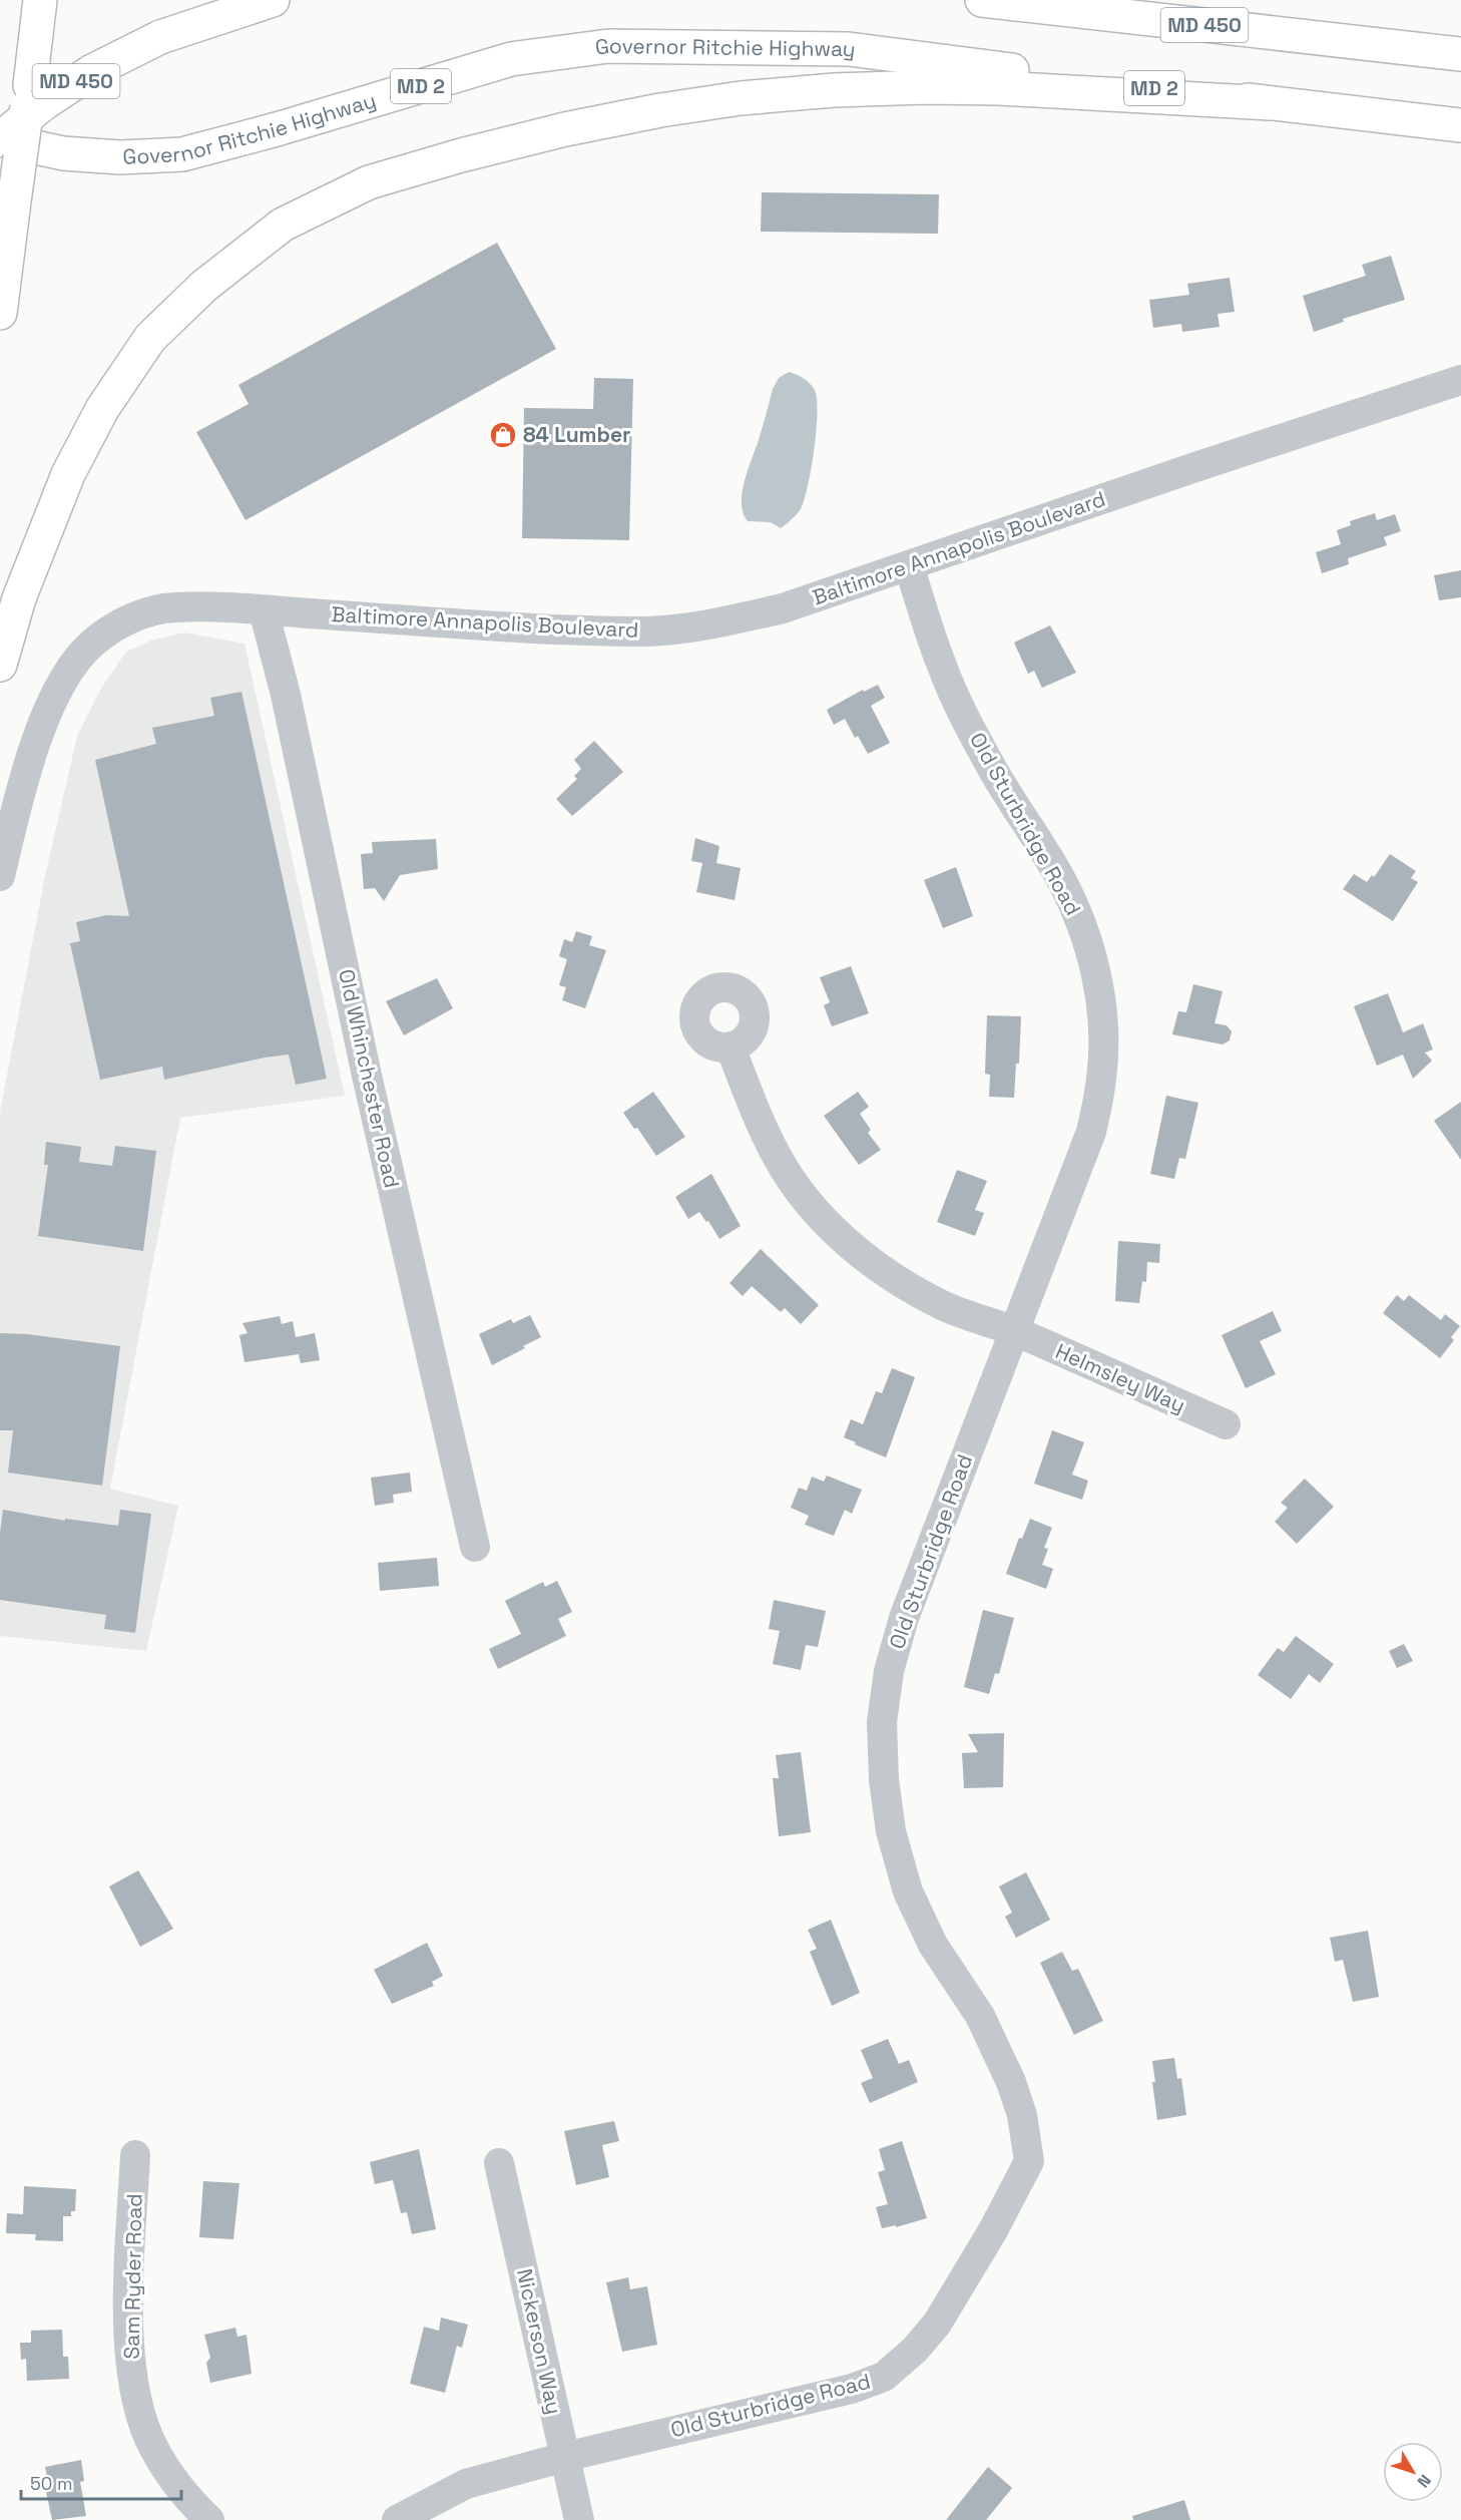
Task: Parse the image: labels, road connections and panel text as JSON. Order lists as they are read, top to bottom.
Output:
{
  "streets": {
    "highway": ["MD 450", "Governor Ritchie Highway", "MD 2"],
    "street": [
      "Baltimore Annapolis Boulevard",
      "Old Sturbridge Road",
      "Old Whinchester Road",
      "Helmsley Way",
      "Sam Ryder Road",
      "Nickerson Way"
    ]
  },
  "crossings": [
    ["Baltimore Annapolis Boulevard", "Old Sturbridge Road"],
    ["Baltimore Annapolis Boulevard", "Old Whinchester Road"],
    ["Old Sturbridge Road", "Helmsley Way"],
    ["Old Sturbridge Road", "Nickerson Way"]
  ],
  "places": {
    "shop": ["84 Lumber"]
  },
  "scale_bar": "50 m",
  "north": "bottom right"
}
